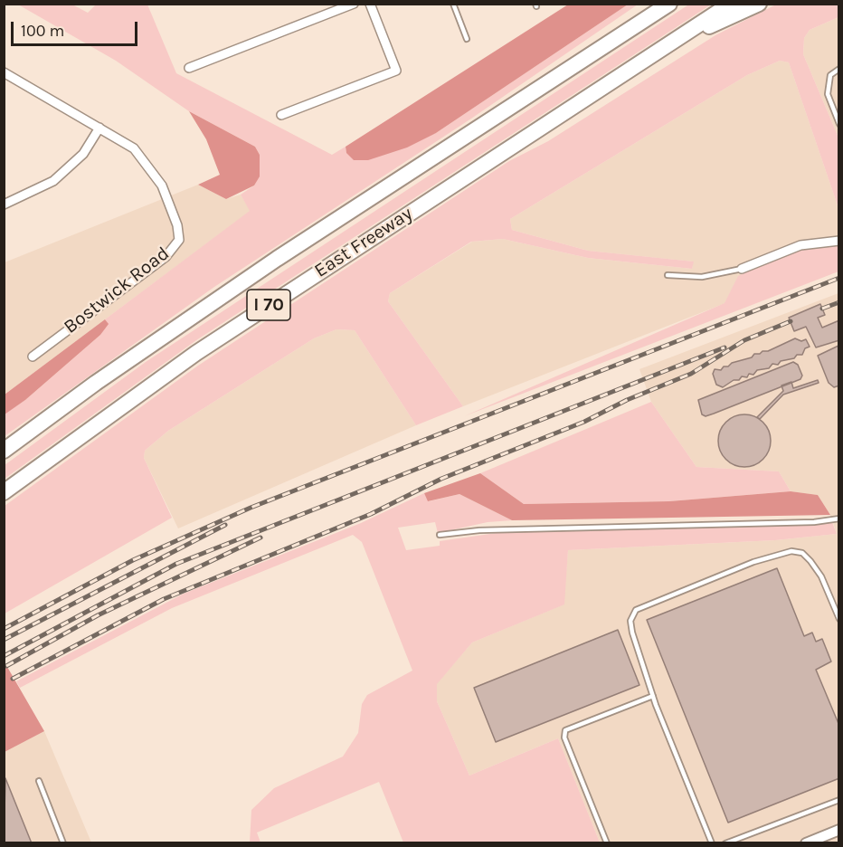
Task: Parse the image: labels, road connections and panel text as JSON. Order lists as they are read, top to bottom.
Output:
{
  "streets": {
    "highway": ["East Freeway", "I 70"],
    "street": ["Bostwick Road"]
  },
  "scale_bar": "100 m"
}
